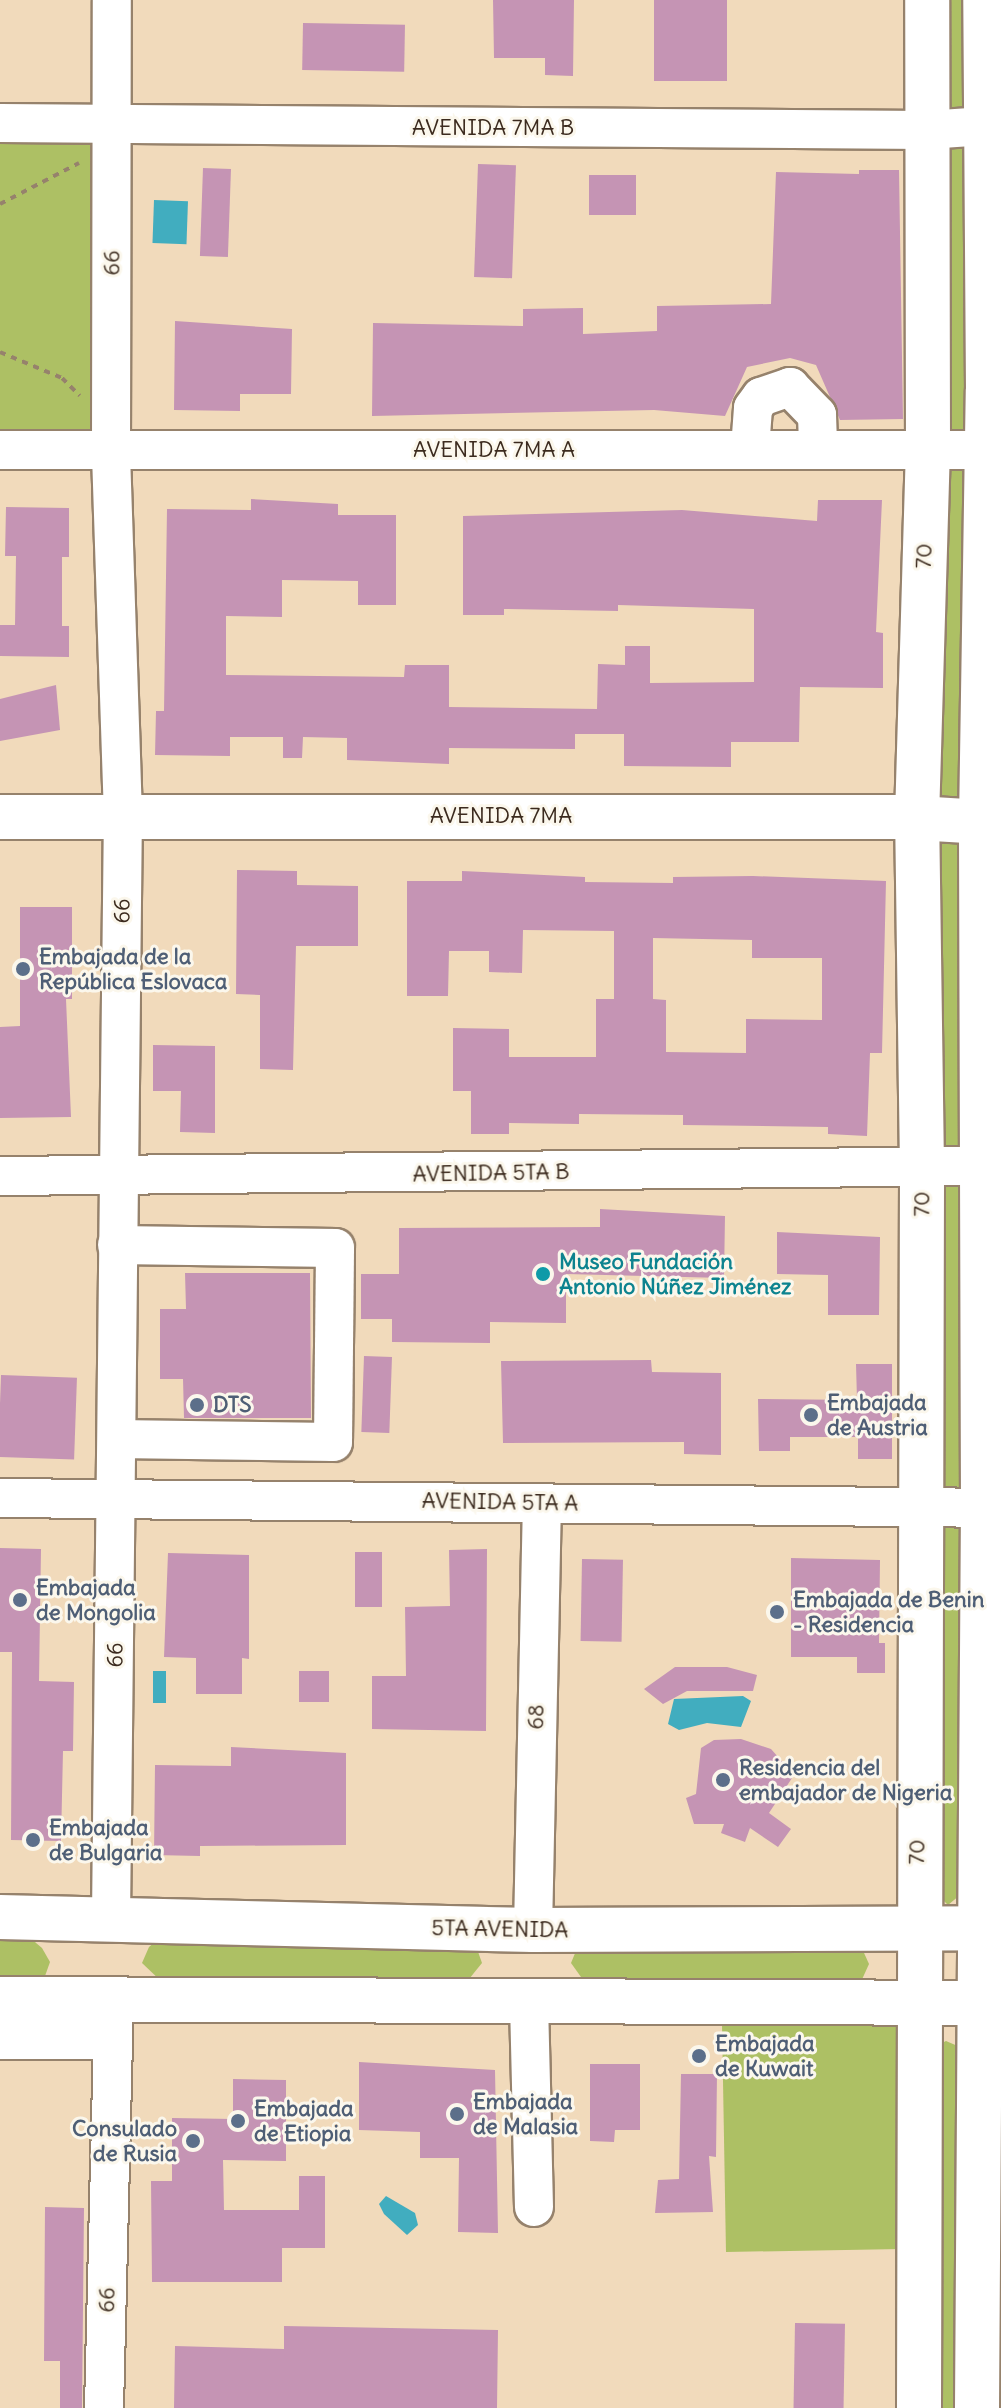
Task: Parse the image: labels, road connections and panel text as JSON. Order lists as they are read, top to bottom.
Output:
{
  "streets": {
    "main road": ["70", "AVENIDA 7MA", "5TA AVENIDA"],
    "street": [
      "AVENIDA 7MA B",
      "66",
      "AVENIDA 7MA A",
      "AVENIDA 5TA B",
      "AVENIDA 5TA A",
      "68"
    ]
  },
  "crossings": [
    ["AVENIDA 7MA B", "66"],
    ["AVENIDA 7MA B", "70"],
    ["66", "AVENIDA 7MA A"],
    ["66", "AVENIDA 7MA"],
    ["66", "AVENIDA 5TA B"],
    ["66", "AVENIDA 5TA A"],
    ["66", "5TA AVENIDA"],
    ["AVENIDA 7MA A", "70"],
    ["70", "AVENIDA 7MA"],
    ["70", "AVENIDA 5TA B"],
    ["70", "AVENIDA 5TA A"],
    ["70", "5TA AVENIDA"],
    ["AVENIDA 5TA A", "68"],
    ["68", "5TA AVENIDA"]
  ],
  "places": [
    "Embajada de la República Eslovaca",
    "Museo Fundación Antonio Núñez Jiménez",
    "DTS",
    "Embajada de Austria",
    "Embajada de Mongolia",
    "Embajada de Benin - Residencia",
    "Residencia del embajador de Nigeria",
    "Embajada de Bulgaria",
    "Embajada de Kuwait",
    "Embajada de Malasia",
    "Embajada de Etiopia",
    "Consulado de Rusia"
  ]
}
